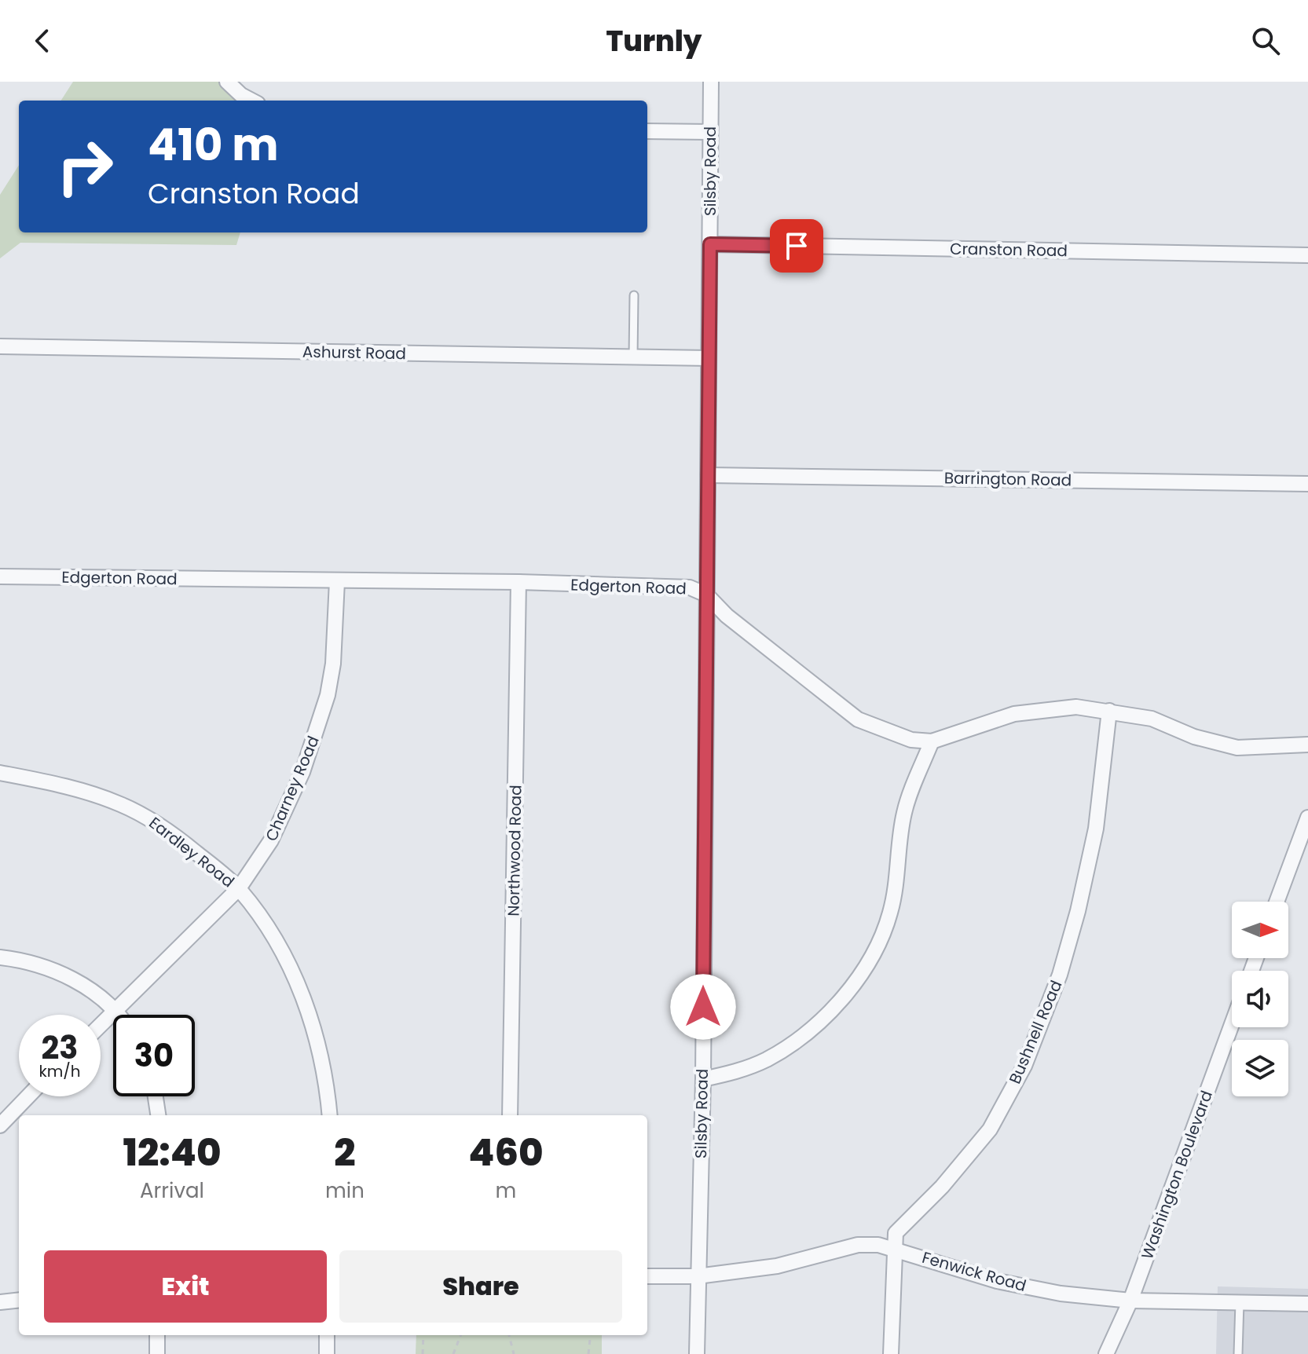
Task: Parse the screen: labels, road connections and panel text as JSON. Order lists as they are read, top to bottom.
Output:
{
  "streets": {
    "street": [
      "Silsby Road",
      "Cranston Road",
      "Ashurst Road",
      "Barrington Road",
      "Edgerton Road",
      "Charney Road",
      "Northwood Road",
      "Eardley Road",
      "Bushnell Road",
      "Washington Boulevard",
      "Fenwick Road"
    ]
  },
  "crossings": [
    ["Silsby Road", "Cranston Road"],
    ["Silsby Road", "Ashurst Road"],
    ["Silsby Road", "Barrington Road"],
    ["Silsby Road", "Edgerton Road"],
    ["Silsby Road", "Fenwick Road"],
    ["Edgerton Road", "Charney Road"],
    ["Edgerton Road", "Northwood Road"],
    ["Edgerton Road", "Bushnell Road"],
    ["Charney Road", "Eardley Road"],
    ["Bushnell Road", "Fenwick Road"],
    ["Washington Boulevard", "Fenwick Road"]
  ],
  "north": "right",
  "page": {
    "header": "Turnly",
    "turn": ["410 m", "Cranston Road"],
    "speed": "23 km/h",
    "limit": "30",
    "eta": [
      "12:40",
      "Arrival",
      "2",
      "min",
      "460",
      "m"
    ],
    "buttons": ["Exit", "Share"]
  }
}
